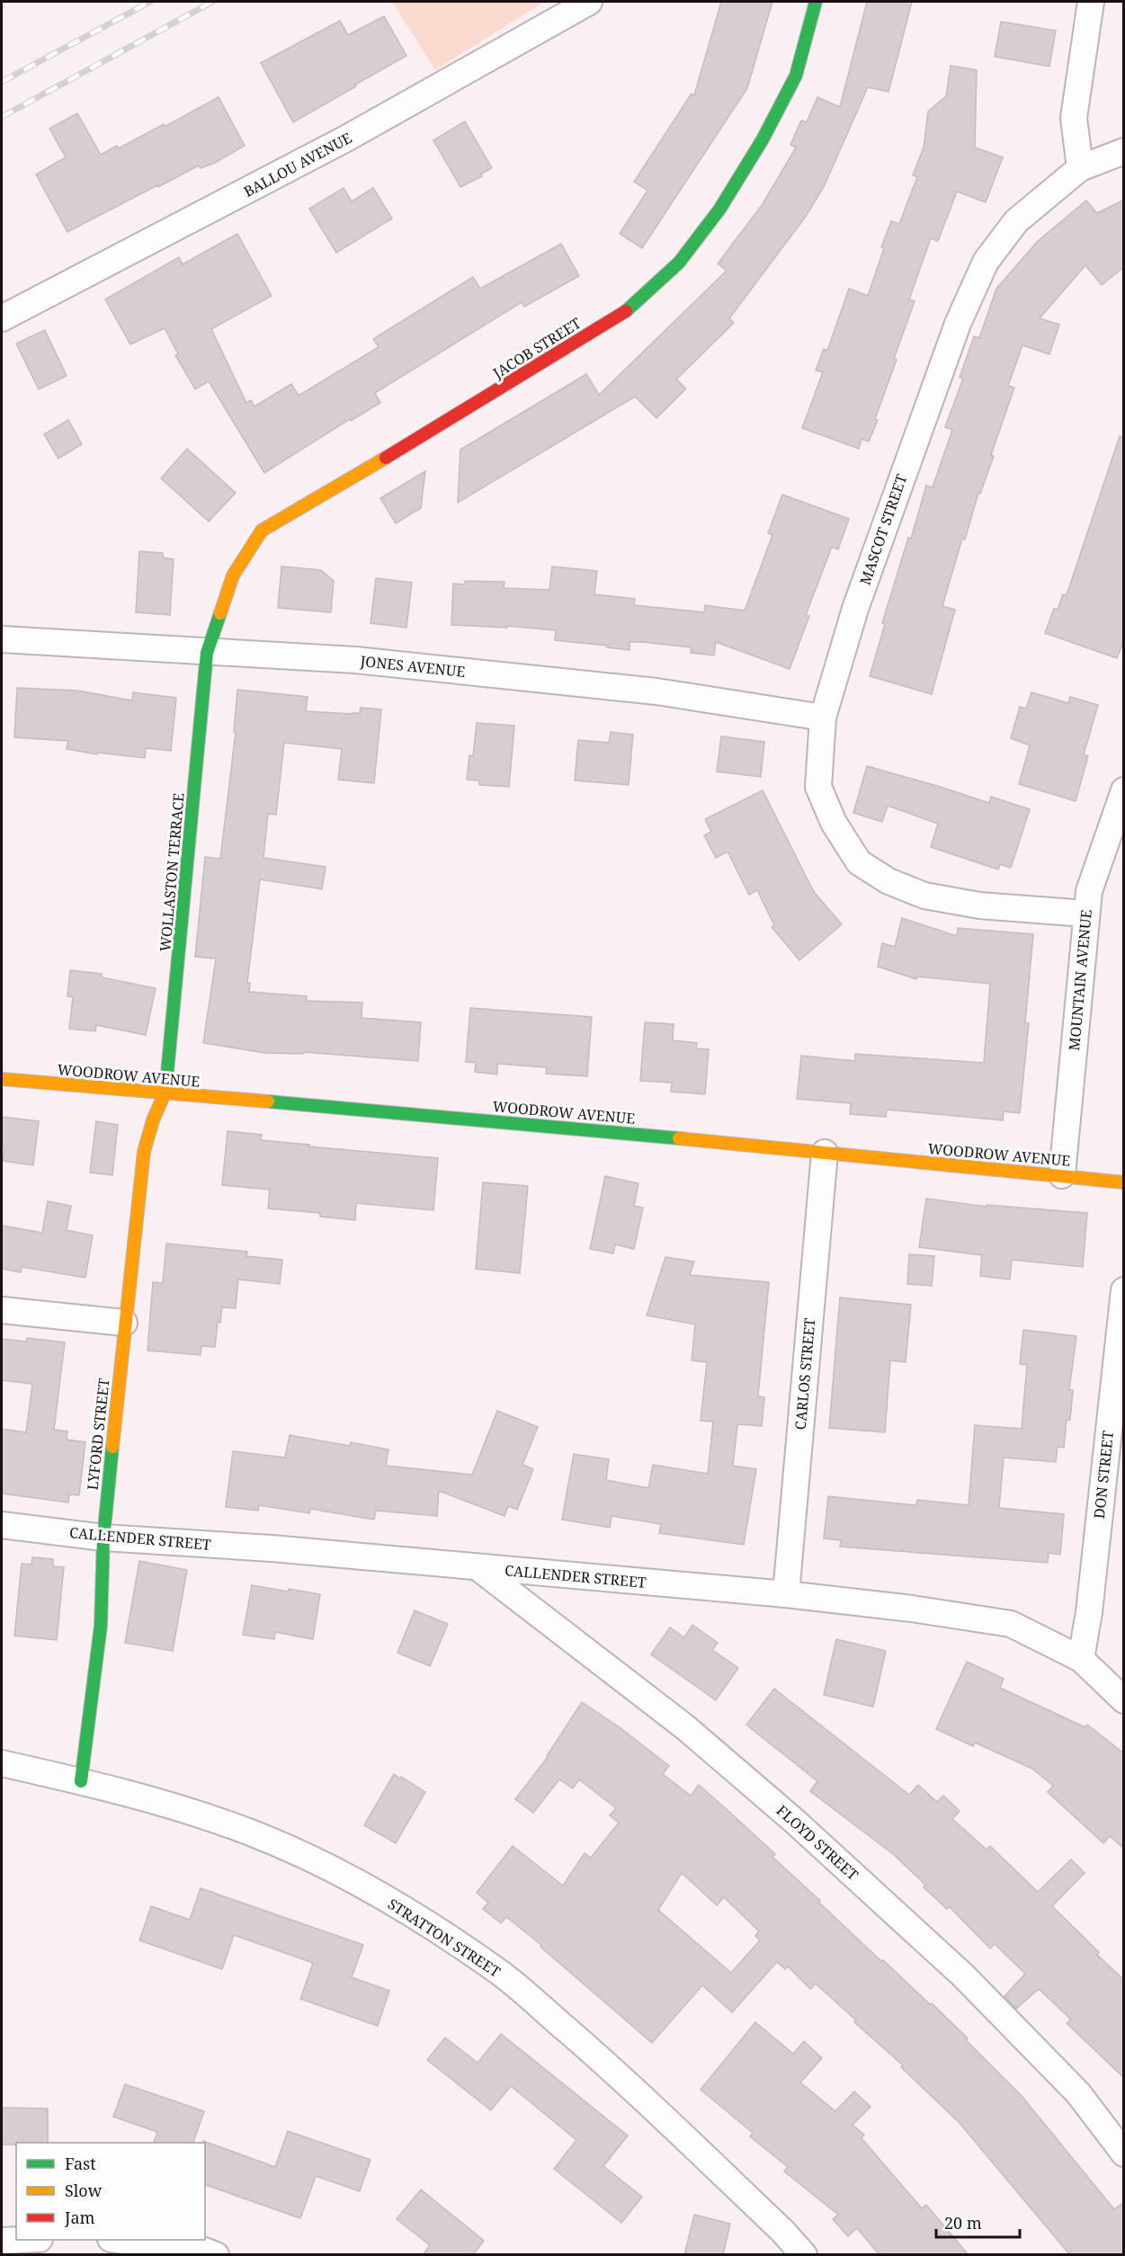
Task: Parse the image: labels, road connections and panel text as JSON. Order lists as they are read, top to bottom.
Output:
{
  "streets": {
    "street": [
      "BALLOU AVENUE",
      "JACOB STREET",
      "MASCOT STREET",
      "JONES AVENUE",
      "WOLLASTON TERRACE",
      "MOUNTAIN AVENUE",
      "WOODROW AVENUE",
      "CARLOS STREET",
      "LYFORD STREET",
      "DON STREET",
      "CALLENDER STREET",
      "FLOYD STREET",
      "STRATTON STREET"
    ]
  },
  "crossings": [
    ["JACOB STREET", "JONES AVENUE"],
    ["JACOB STREET", "WOLLASTON TERRACE"],
    ["MASCOT STREET", "JONES AVENUE"],
    ["MASCOT STREET", "MOUNTAIN AVENUE"],
    ["JONES AVENUE", "WOLLASTON TERRACE"],
    ["WOLLASTON TERRACE", "WOODROW AVENUE"],
    ["WOLLASTON TERRACE", "LYFORD STREET"],
    ["MOUNTAIN AVENUE", "WOODROW AVENUE"],
    ["WOODROW AVENUE", "CARLOS STREET"],
    ["WOODROW AVENUE", "LYFORD STREET"],
    ["CARLOS STREET", "CALLENDER STREET"],
    ["LYFORD STREET", "CALLENDER STREET"],
    ["LYFORD STREET", "STRATTON STREET"],
    ["DON STREET", "CALLENDER STREET"],
    ["CALLENDER STREET", "FLOYD STREET"]
  ],
  "legend": ["Fast", "Slow", "Jam"],
  "scale_bar": "20 m"
}
